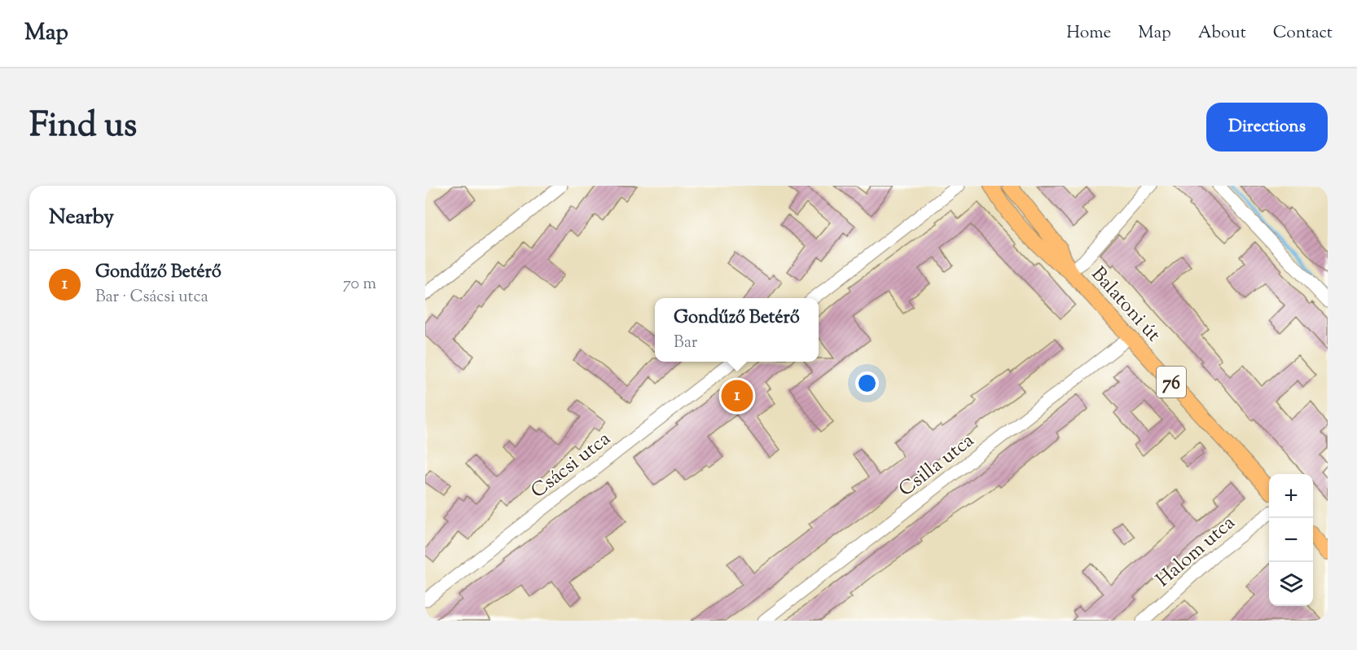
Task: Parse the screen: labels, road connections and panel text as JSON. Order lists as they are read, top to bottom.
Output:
{
  "streets": {
    "main road": ["Balatoni út", "76"],
    "street": ["Csácsi utca", "Csilla utca", "Halom utca"]
  },
  "crossings": [
    ["Balatoni út", "Csilla utca"]
  ],
  "page": {
    "header": "Map",
    "nav": [
      "Home",
      "Map",
      "About",
      "Contact"
    ],
    "title": "Find us",
    "buttons": "Directions",
    "heading": "Nearby",
    "list": [
      {
        "mark": "1",
        "name": "Gondűző Betérő",
        "note": "Bar · Csácsi utca",
        "value": "70 m"
      }
    ],
    "popup": ["Gondűző Betérő", "Bar"],
    "pins": "1",
    "map_buttons": ["+", "−"]
  }
}
